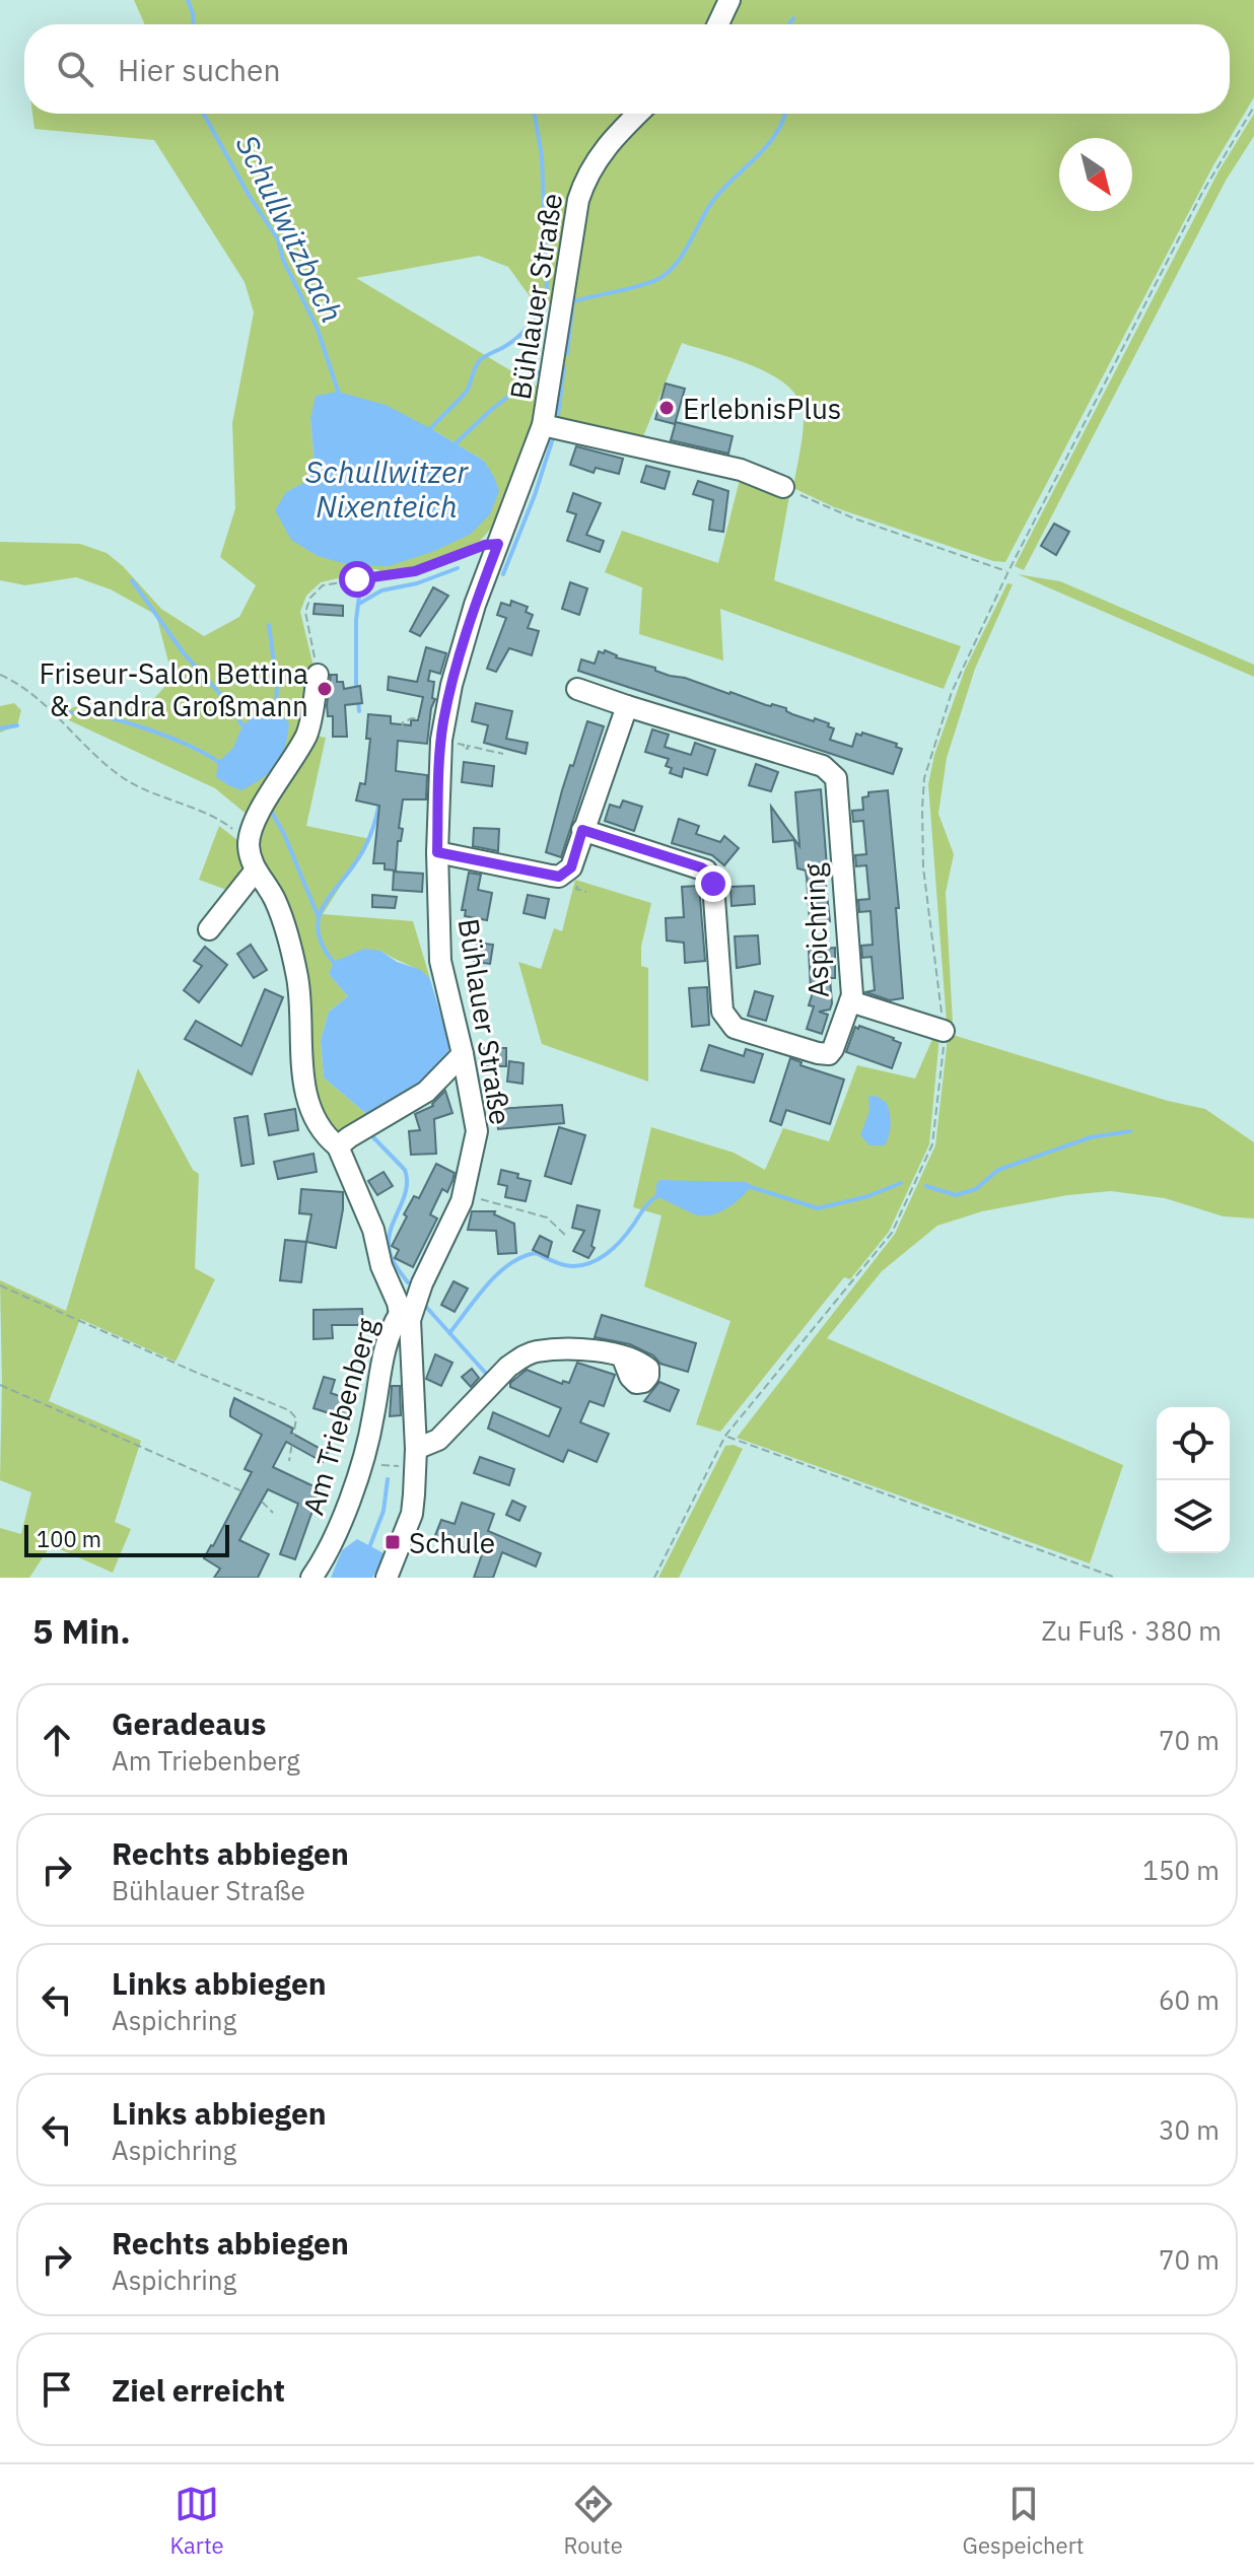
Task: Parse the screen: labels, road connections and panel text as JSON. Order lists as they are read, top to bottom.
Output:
{
  "streets": {
    "street": ["Bühlauer Straße", "Aspichring", "Am Triebenberg"]
  },
  "crossings": [
    ["Bühlauer Straße", "Am Triebenberg"]
  ],
  "water": ["Schullwitzbach", "Schullwitzer Nixenteich"],
  "places": {
    "other": ["ErlebnisPlus", "Friseur-Salon Bettina & Sandra Großmann"],
    "transit": ["Schule"]
  },
  "scale_bar": "100 m",
  "north": "bottom right",
  "page": {
    "search": "Hier suchen",
    "scale": "100 m",
    "heading": ["5 Min.", "Zu Fuß · 380 m"],
    "list": [
      ["Geradeaus", "Am Triebenberg", "70 m"],
      ["Rechts abbiegen", "Bühlauer Straße", "150 m"],
      ["Links abbiegen", "Aspichring", "60 m"],
      ["Links abbiegen", "Aspichring", "30 m"],
      ["Rechts abbiegen", "Aspichring", "70 m"],
      "Ziel erreicht"
    ],
    "nav": ["Karte", "Route", "Gespeichert"]
  }
}
